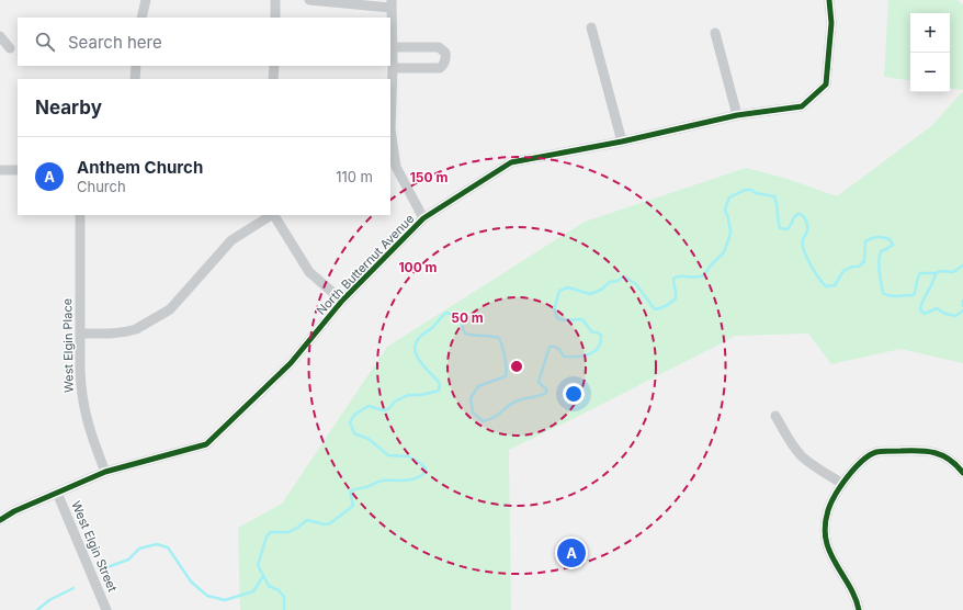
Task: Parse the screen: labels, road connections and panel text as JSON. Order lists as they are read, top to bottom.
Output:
{
  "streets": {
    "street": ["North Butternut Avenue", "West Elgin Place", "West Elgin Street"]
  },
  "crossings": [
    ["North Butternut Avenue", "West Elgin Place"],
    ["North Butternut Avenue", "West Elgin Street"]
  ],
  "page": {
    "map_buttons": ["+", "−"],
    "search": "Search here",
    "heading": "Nearby",
    "list": [
      {
        "mark": "A",
        "name": "Anthem Church",
        "note": "Church",
        "value": "110 m"
      }
    ],
    "pins": "A"
  },
  "rings": ["150 m", "100 m", "50 m"]
}
